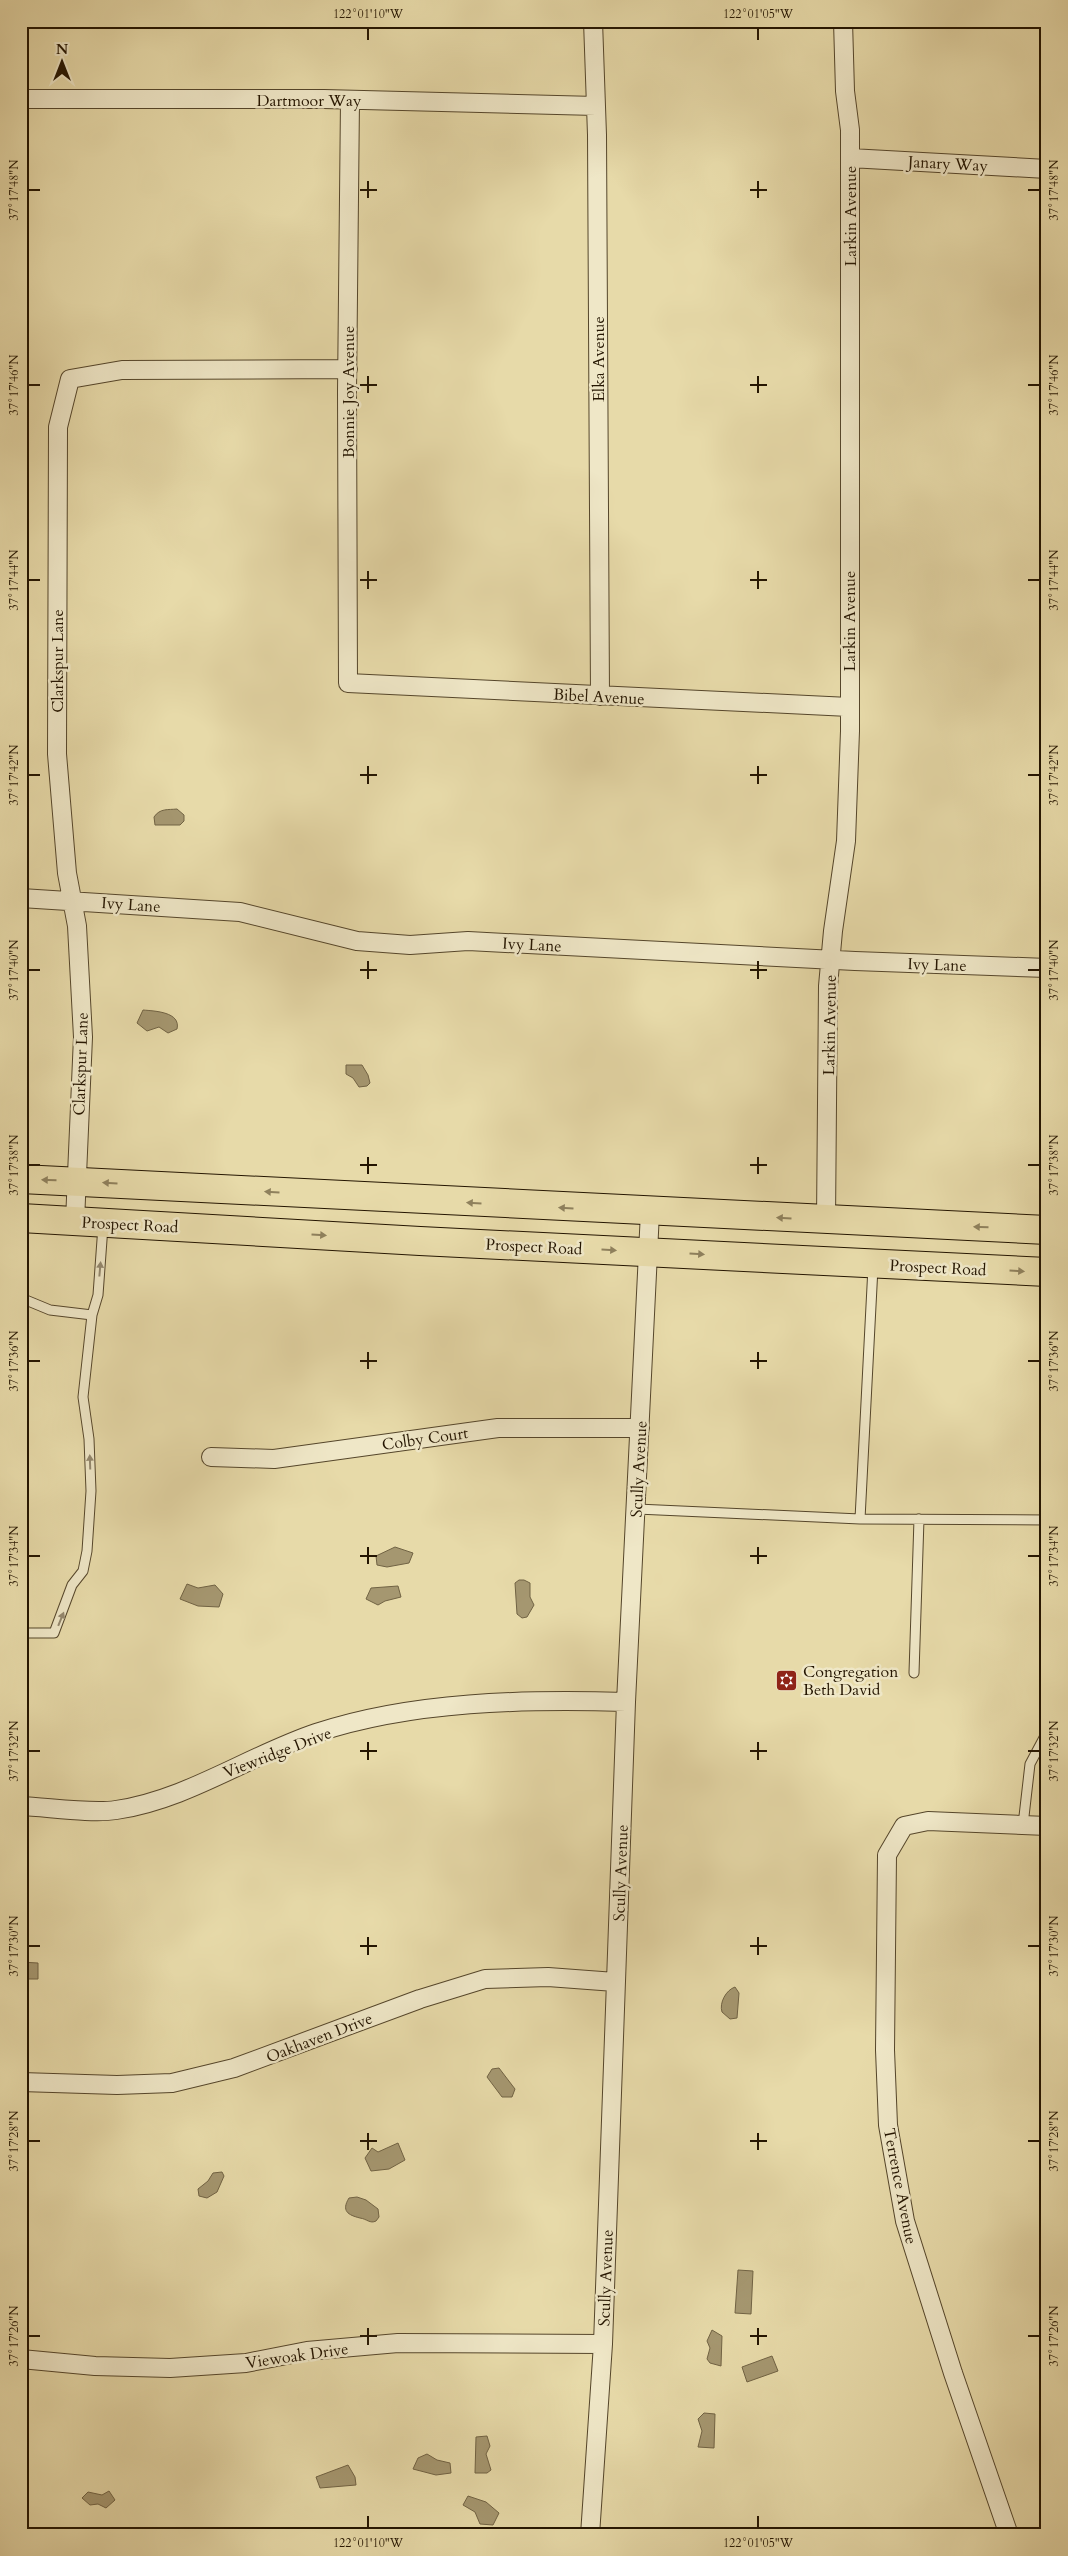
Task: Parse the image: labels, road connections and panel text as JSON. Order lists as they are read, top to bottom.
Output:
{
  "streets": {
    "main road": ["Prospect Road"],
    "street": [
      "Dartmoor Way",
      "Janary Way",
      "Larkin Avenue",
      "Elka Avenue",
      "Bonnie Joy Avenue",
      "Clarkspur Lane",
      "Bibel Avenue",
      "Ivy Lane",
      "Colby Court",
      "Scully Avenue",
      "Viewridge Drive",
      "Oakhaven Drive",
      "Terrence Avenue",
      "Viewoak Drive"
    ]
  },
  "crossings": [
    ["Dartmoor Way", "Elka Avenue"],
    ["Dartmoor Way", "Bonnie Joy Avenue"],
    ["Janary Way", "Larkin Avenue"],
    ["Larkin Avenue", "Bibel Avenue"],
    ["Larkin Avenue", "Ivy Lane"],
    ["Elka Avenue", "Bibel Avenue"],
    ["Bonnie Joy Avenue", "Clarkspur Lane"],
    ["Bonnie Joy Avenue", "Bibel Avenue"],
    ["Clarkspur Lane", "Ivy Lane"],
    ["Clarkspur Lane", "Prospect Road"],
    ["Prospect Road", "Scully Avenue"],
    ["Colby Court", "Scully Avenue"],
    ["Scully Avenue", "Viewridge Drive"],
    ["Scully Avenue", "Oakhaven Drive"],
    ["Scully Avenue", "Viewoak Drive"]
  ],
  "places": {
    "synagogue": ["Congregation Beth David"]
  },
  "north": "top",
  "coordinates": [
    "122°01'10\"W",
    "122°01'05\"W",
    "37°17'48\"N",
    "37°17'46\"N",
    "37°17'44\"N",
    "37°17'42\"N",
    "37°17'40\"N",
    "37°17'38\"N",
    "37°17'36\"N",
    "37°17'34\"N",
    "37°17'32\"N",
    "37°17'30\"N",
    "37°17'28\"N",
    "37°17'26\"N"
  ]
}
